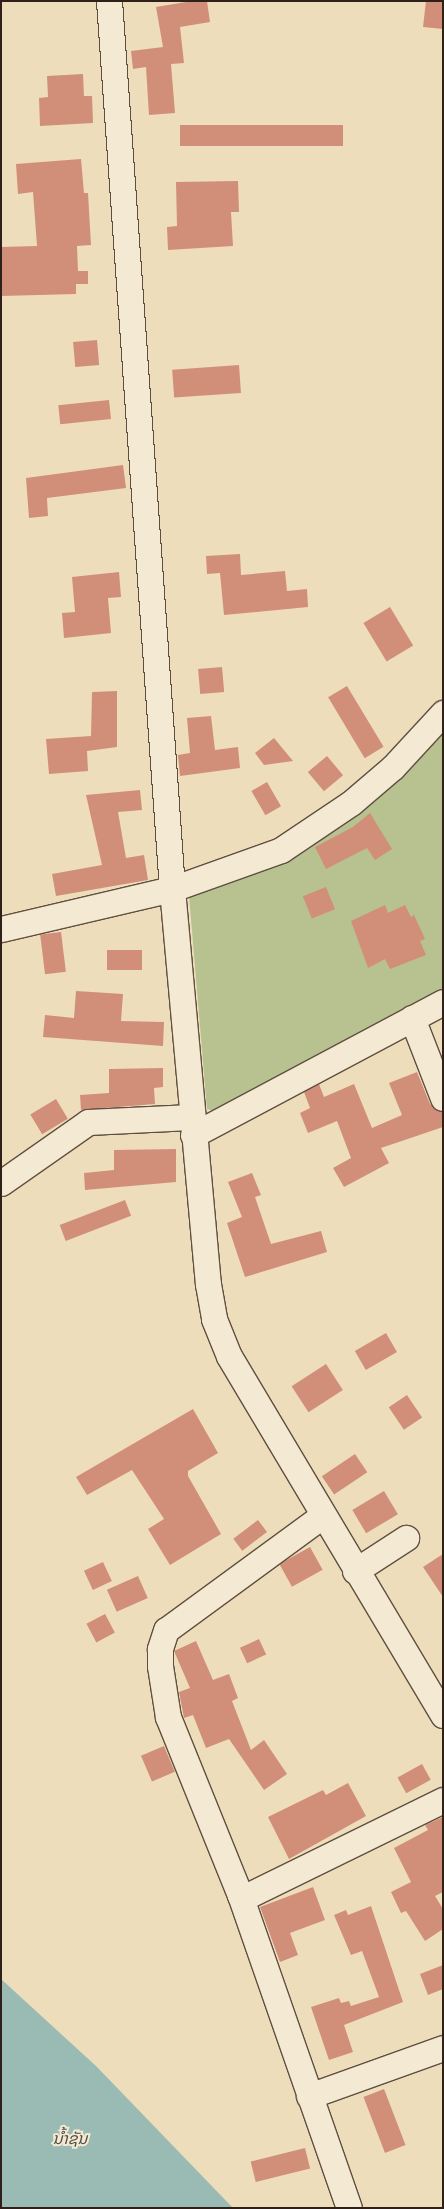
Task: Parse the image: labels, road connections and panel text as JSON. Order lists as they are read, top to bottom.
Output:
{
  "water": ["ນ້ຳຊັນ"]
}
